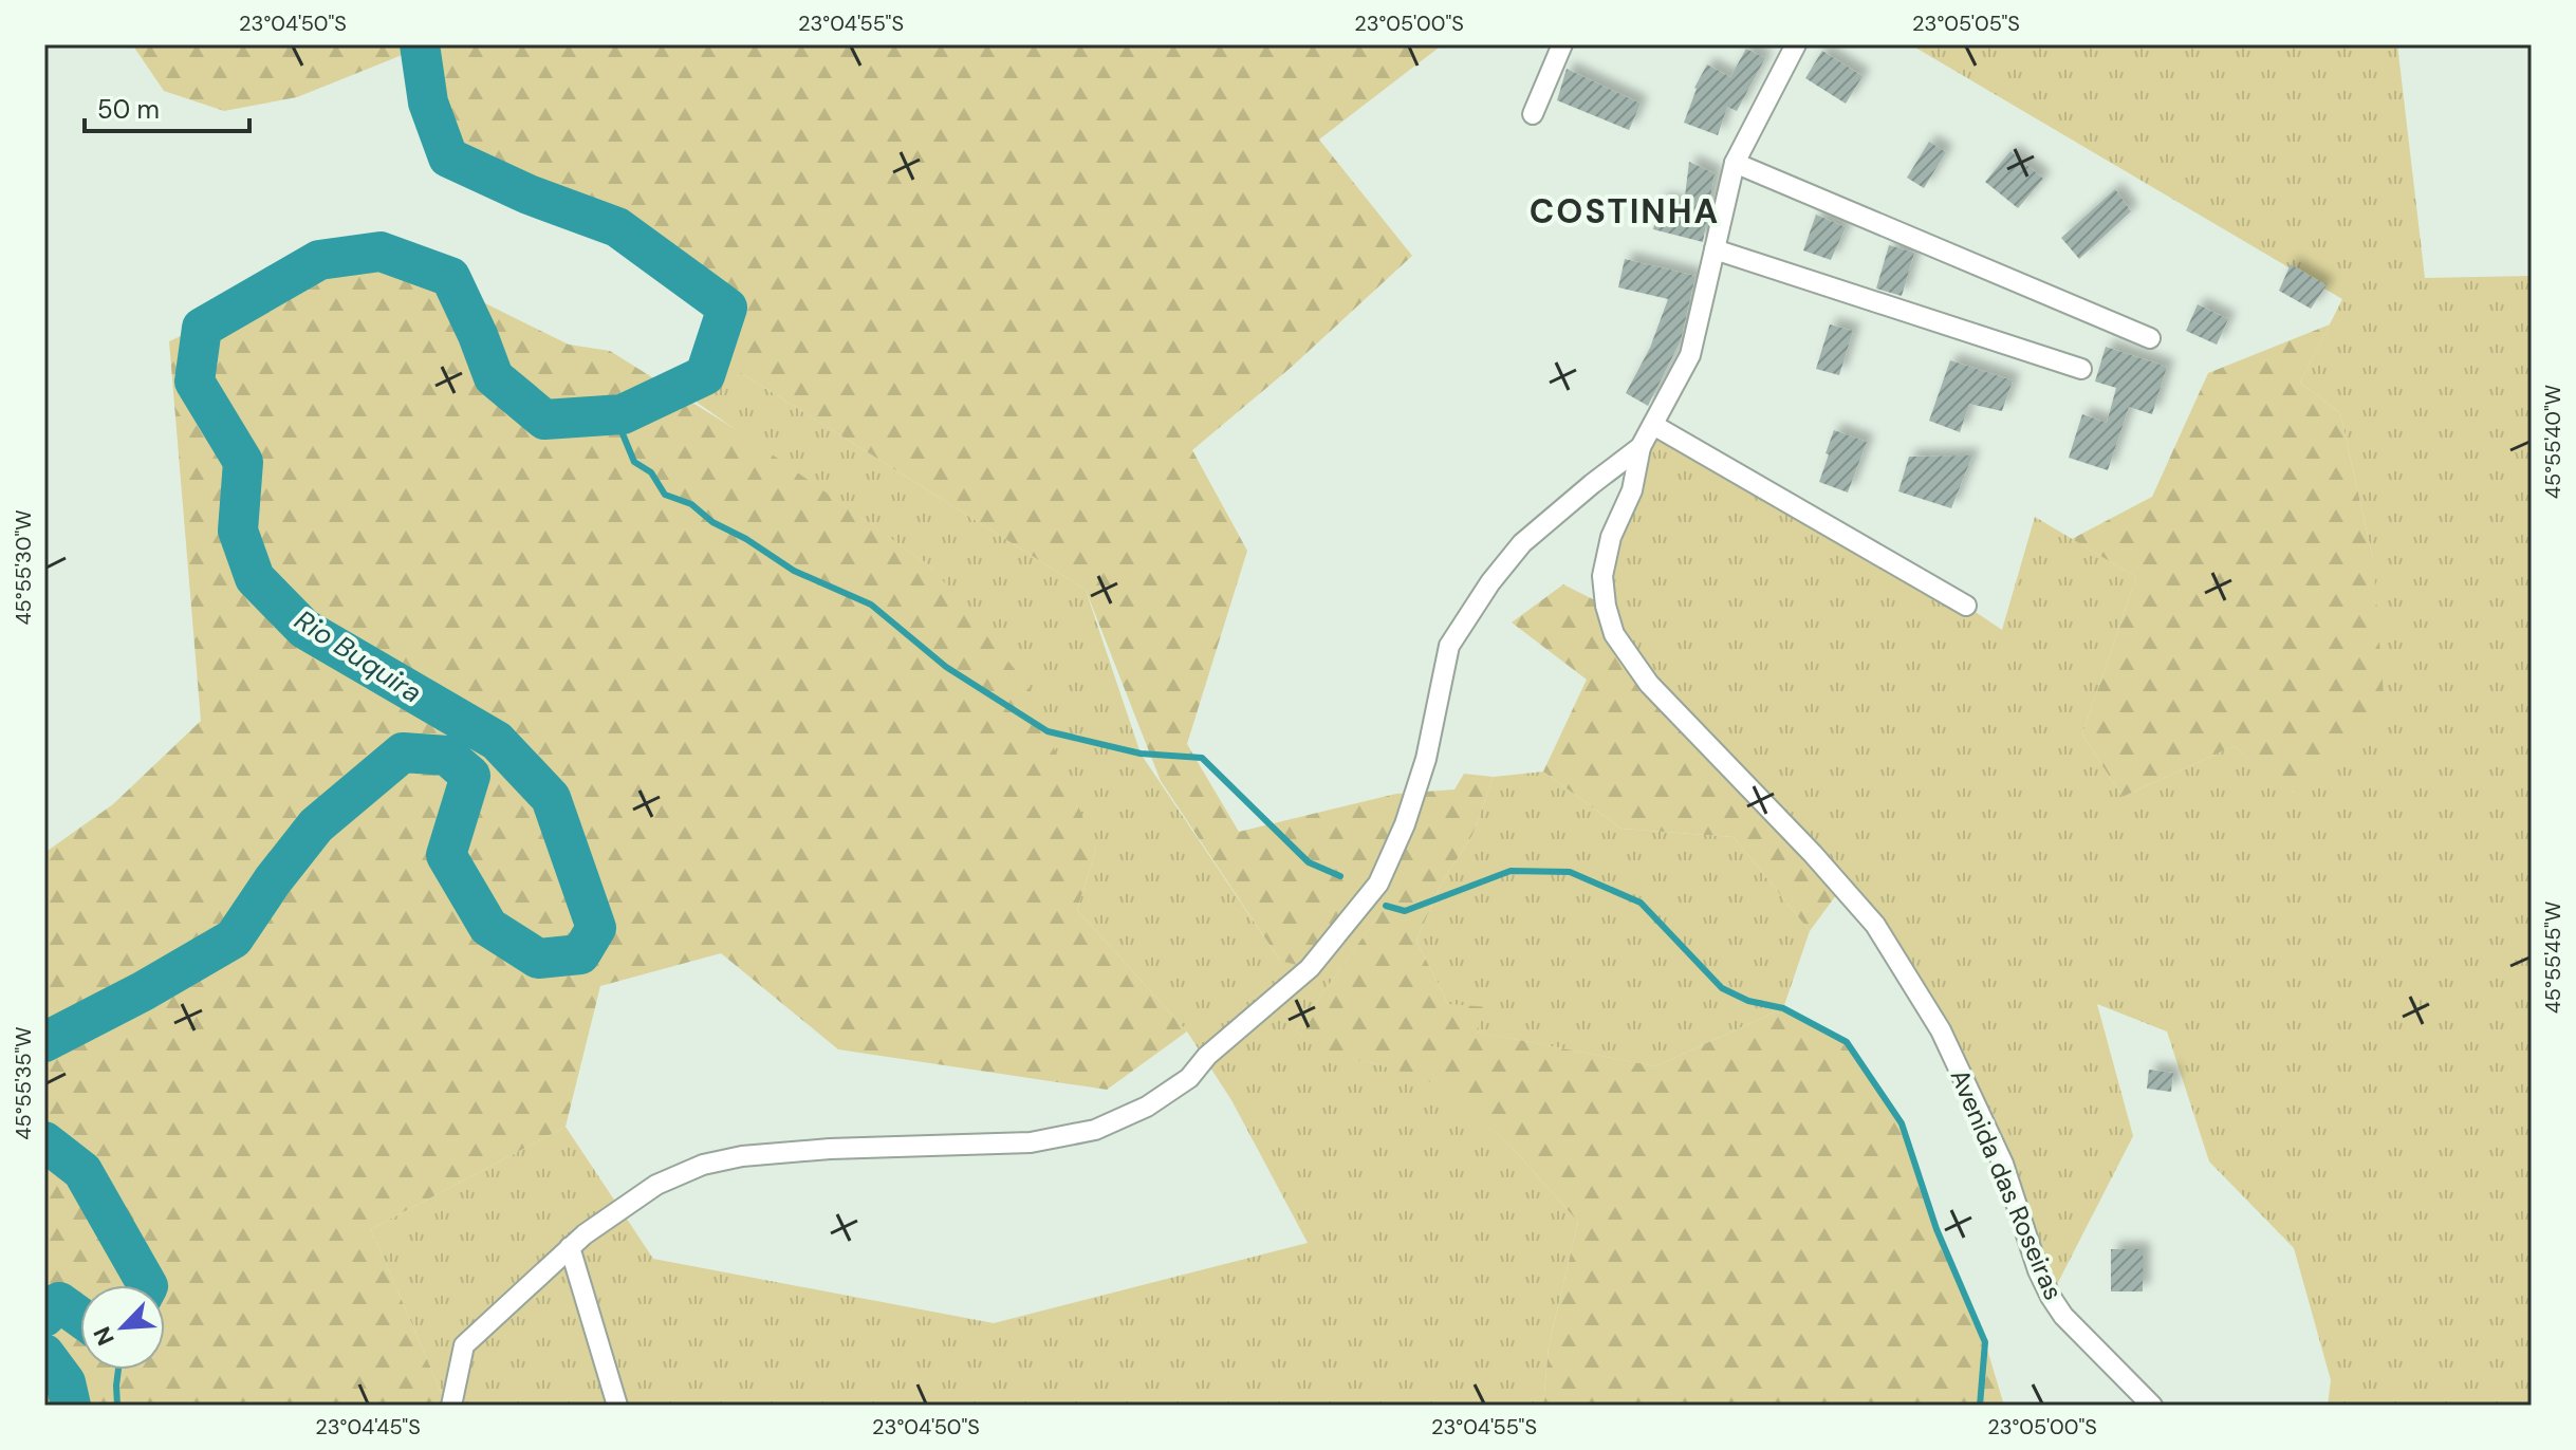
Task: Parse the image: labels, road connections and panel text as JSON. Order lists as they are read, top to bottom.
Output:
{
  "streets": {
    "street": ["Avenida das Roseiras"]
  },
  "districts": ["COSTINHA"],
  "water": ["Rio Buquira"],
  "scale_bar": "50 m",
  "north": "bottom left",
  "coordinates": [
    "23°04'50\"S",
    "23°04'55\"S",
    "23°05'00\"S",
    "23°05'05\"S",
    "45°55'40\"W",
    "45°55'30\"W",
    "45°55'45\"W",
    "45°55'35\"W",
    "23°04'45\"S"
  ]
}
